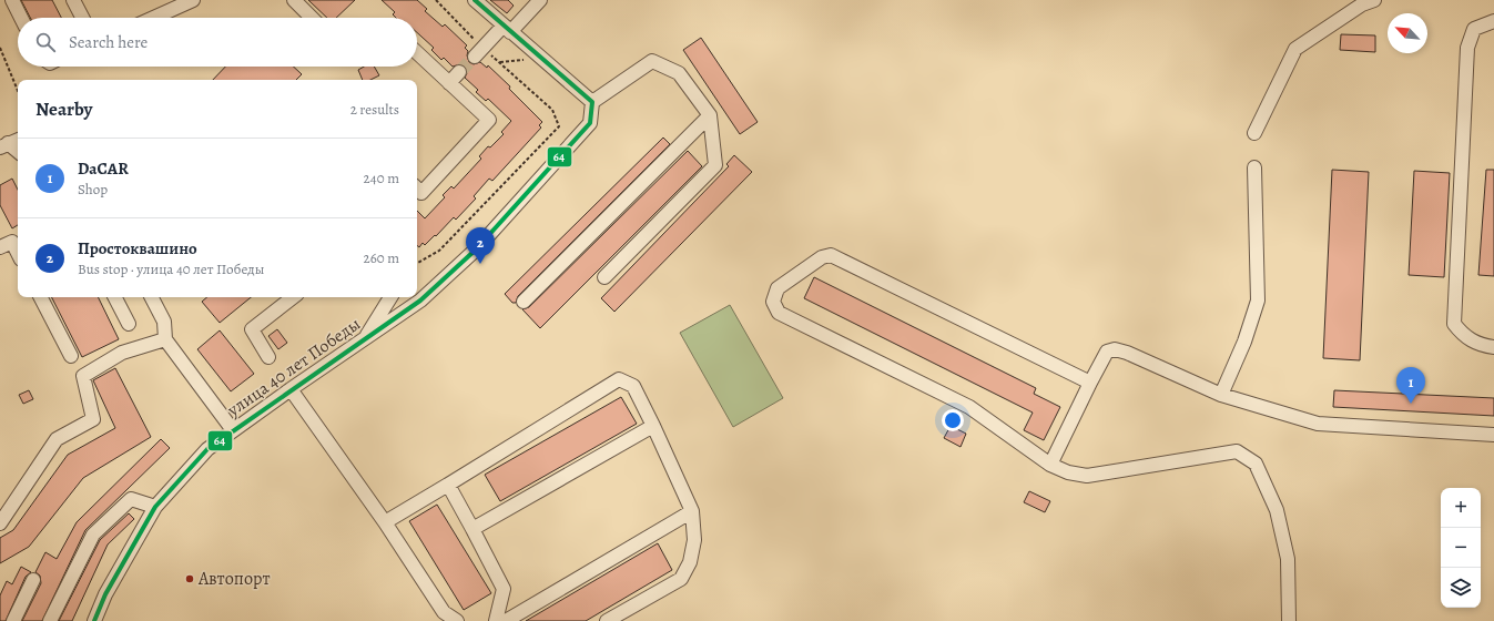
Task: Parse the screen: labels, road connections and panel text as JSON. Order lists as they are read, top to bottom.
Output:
{
  "streets": {
    "street": ["улица 40 лет Победы"]
  },
  "places": ["Автопорт"],
  "lines": ["transit line 64"],
  "north": "top left",
  "page": {
    "search": "Search here",
    "heading": ["Nearby", "2 results"],
    "list": [
      {
        "mark": "1",
        "name": "DaCAR",
        "note": "Shop",
        "value": "240 m"
      },
      {
        "mark": "2",
        "name": "Простоквашино",
        "note": "Bus stop · улица 40 лет Победы",
        "value": "260 m"
      }
    ],
    "pins": ["2", "1"],
    "map_buttons": ["+", "−"]
  }
}
